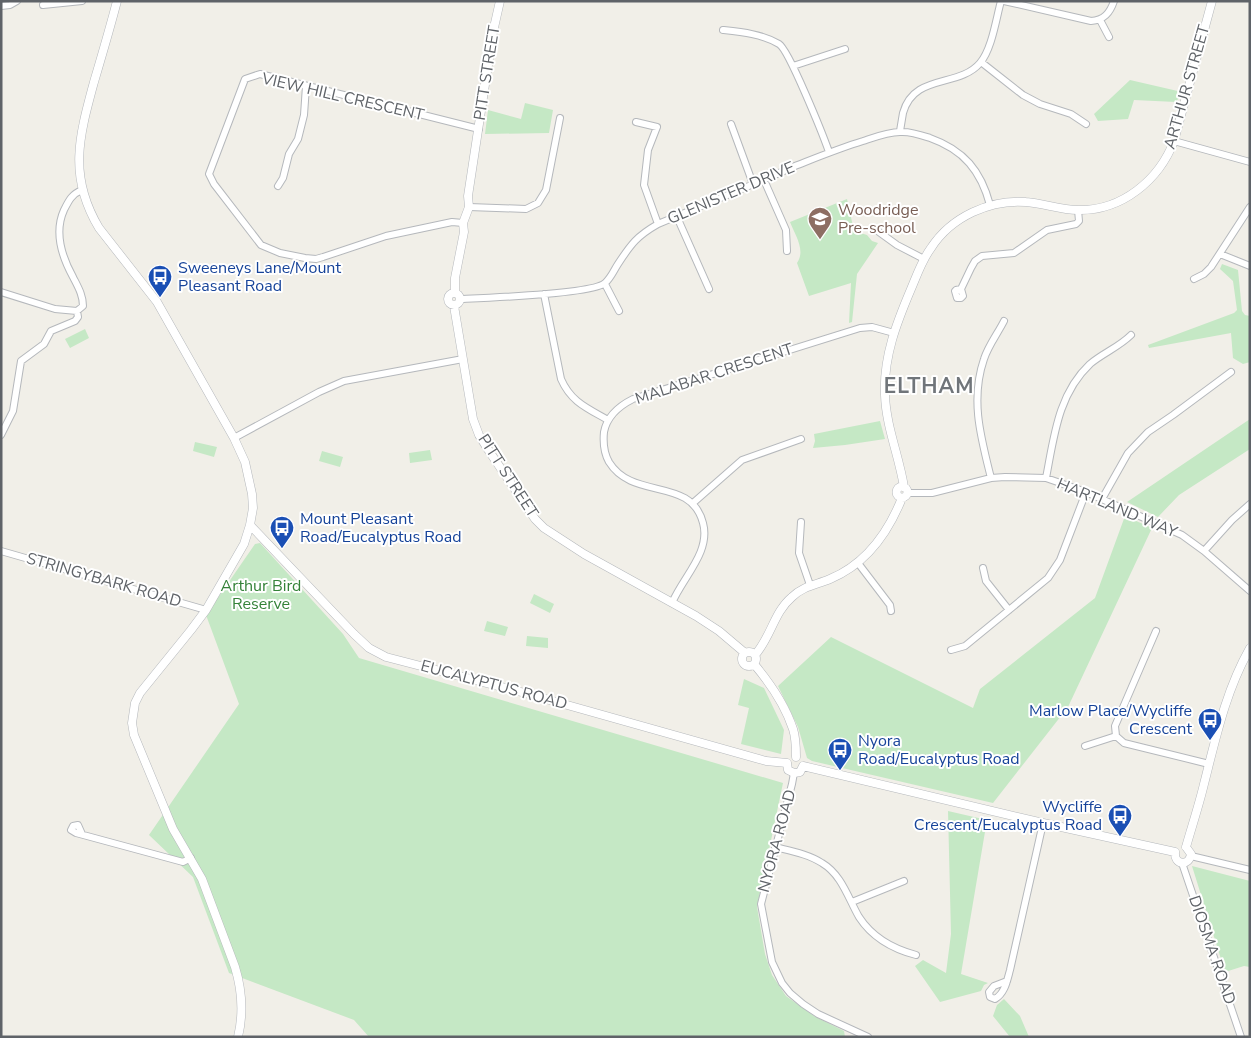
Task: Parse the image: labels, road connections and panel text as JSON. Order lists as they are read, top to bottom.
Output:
{
  "streets": {
    "street": [
      "PITT STREET",
      "ARTHUR STREET",
      "VIEW HILL CRESCENT",
      "GLENISTER DRIVE",
      "MALABAR CRESCENT",
      "HARTLAND WAY",
      "STRINGYBARK ROAD",
      "EUCALYPTUS ROAD",
      "NYORA ROAD",
      "DIOSMA ROAD"
    ]
  },
  "crossings": [
    ["PITT STREET", "ARTHUR STREET"],
    ["PITT STREET", "VIEW HILL CRESCENT"],
    ["ARTHUR STREET", "GLENISTER DRIVE"],
    ["ARTHUR STREET", "MALABAR CRESCENT"],
    ["ARTHUR STREET", "HARTLAND WAY"],
    ["EUCALYPTUS ROAD", "NYORA ROAD"]
  ],
  "districts": ["ELTHAM"],
  "parks": ["Arthur Bird Reserve"],
  "places": {
    "school or university": ["Woodridge Pre-school"],
    "bus stop": [
      "Sweeneys Lane/Mount Pleasant Road",
      "Mount Pleasant Road/Eucalyptus Road",
      "Marlow Place/Wycliffe Crescent",
      "Nyora Road/Eucalyptus Road",
      "Wycliffe Crescent/Eucalyptus Road"
    ]
  }
}
